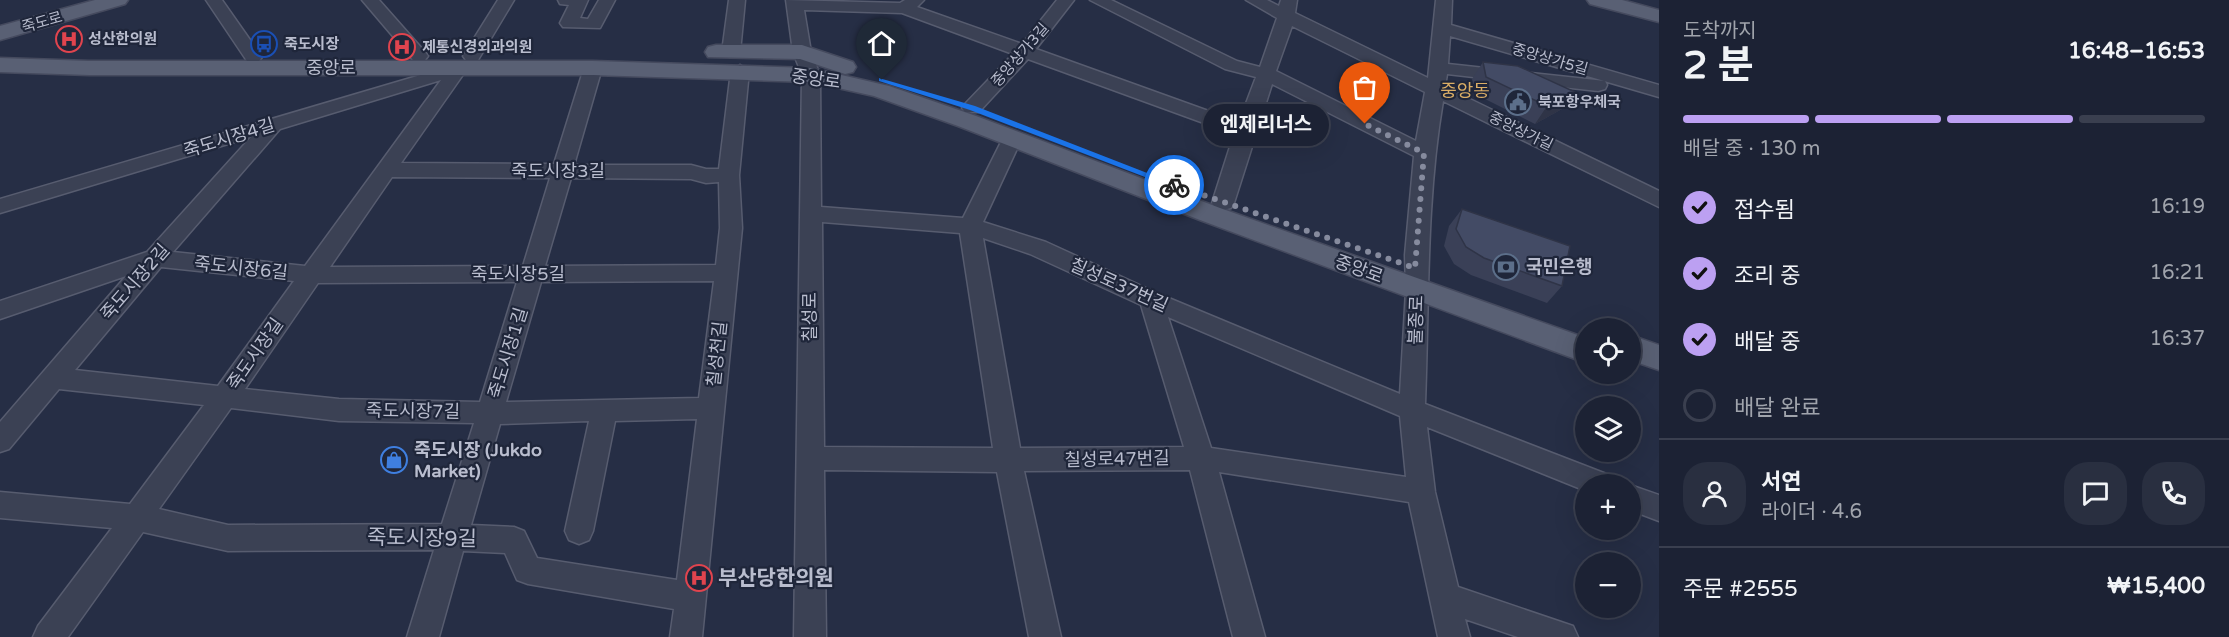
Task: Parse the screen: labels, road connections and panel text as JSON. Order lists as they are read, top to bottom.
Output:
{
  "streets": {
    "main road": ["죽도로", "중앙로"],
    "street": [
      "중앙상가3길",
      "중앙상가5길",
      "중앙상가길",
      "죽도시장4길",
      "죽도시장3길",
      "죽도시장6길",
      "죽도시장5길",
      "죽도시장2길",
      "칠성로37번길",
      "칠성로",
      "불종로",
      "죽도시장1길",
      "죽도시장길",
      "칠성천길",
      "죽도시장7길",
      "칠성로47번길",
      "죽도시장9길"
    ]
  },
  "crossings": [
    ["중앙상가3길", "중앙로"],
    ["중앙상가5길", "불종로"],
    ["중앙로", "죽도시장4길"],
    ["중앙로", "칠성로"],
    ["중앙로", "불종로"],
    ["중앙로", "죽도시장1길"],
    ["중앙로", "죽도시장길"],
    ["중앙로", "칠성천길"],
    ["중앙상가길", "불종로"],
    ["죽도시장4길", "죽도시장2길"],
    ["죽도시장4길", "죽도시장길"],
    ["죽도시장3길", "죽도시장1길"],
    ["죽도시장3길", "죽도시장길"],
    ["죽도시장3길", "칠성천길"],
    ["죽도시장6길", "죽도시장5길"],
    ["죽도시장6길", "죽도시장2길"],
    ["죽도시장6길", "죽도시장길"],
    ["죽도시장5길", "죽도시장1길"],
    ["죽도시장5길", "죽도시장길"],
    ["죽도시장5길", "칠성천길"],
    ["죽도시장2길", "죽도시장7길"],
    ["칠성로37번길", "칠성로"],
    ["칠성로37번길", "불종로"],
    ["칠성로", "칠성로47번길"],
    ["불종로", "칠성로47번길"],
    ["죽도시장1길", "죽도시장7길"],
    ["죽도시장1길", "죽도시장9길"],
    ["죽도시장길", "죽도시장7길"],
    ["죽도시장길", "죽도시장9길"],
    ["칠성천길", "죽도시장7길"],
    ["칠성천길", "죽도시장9길"]
  ],
  "districts": ["중앙동"],
  "places": {
    "hospital": ["성산한의원", "제통신경외과의원", "부산당한의원"],
    "bus stop": ["죽도시장"],
    "public building": ["북포항우체국"],
    "other": ["엔제리너스"],
    "bank": ["국민은행"],
    "shop": ["죽도시장 (Jukdo Market)"]
  },
  "page": {
    "heading": ["2 분", "도착까지", "16:48–16:53"],
    "panel": [
      "서연",
      "라이더 · 4.6",
      "주문 #2555",
      "₩15,400"
    ],
    "bar": "배달 중 · 130 m",
    "bubble": "엔제리너스",
    "list": [
      ["접수됨", "16:19"],
      ["조리 중", "16:21"],
      ["배달 중", "16:37"],
      "배달 완료"
    ],
    "map_buttons": ["+", "−"]
  }
}
